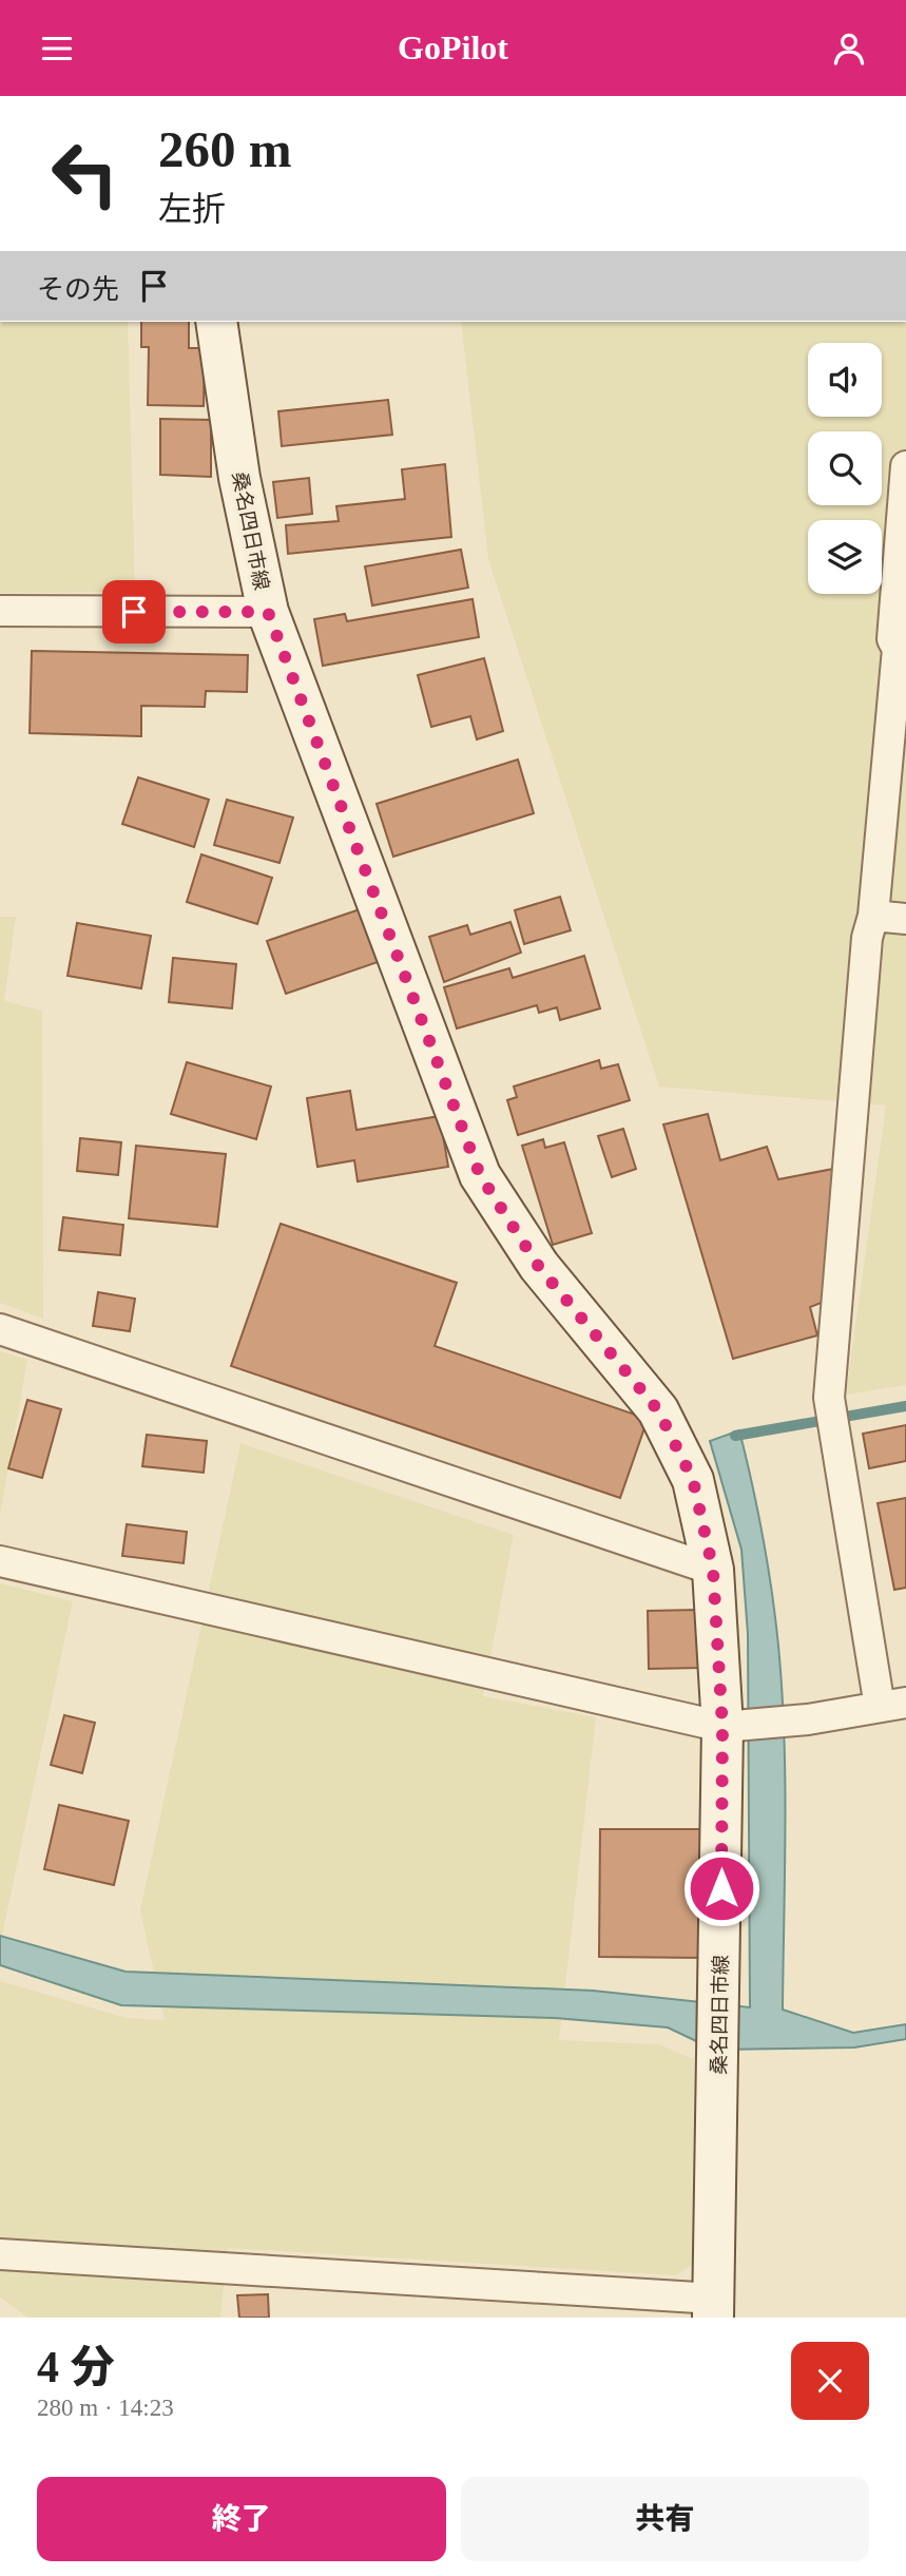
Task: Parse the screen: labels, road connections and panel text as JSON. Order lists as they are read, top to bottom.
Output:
{
  "streets": {
    "main road": ["桑名四日市線"]
  },
  "page": {
    "header": "GoPilot",
    "turn": ["260 m", "左折"],
    "then": "その先",
    "heading": ["4 分", "280 m · 14:23"],
    "buttons": ["終了", "共有"]
  }
}
